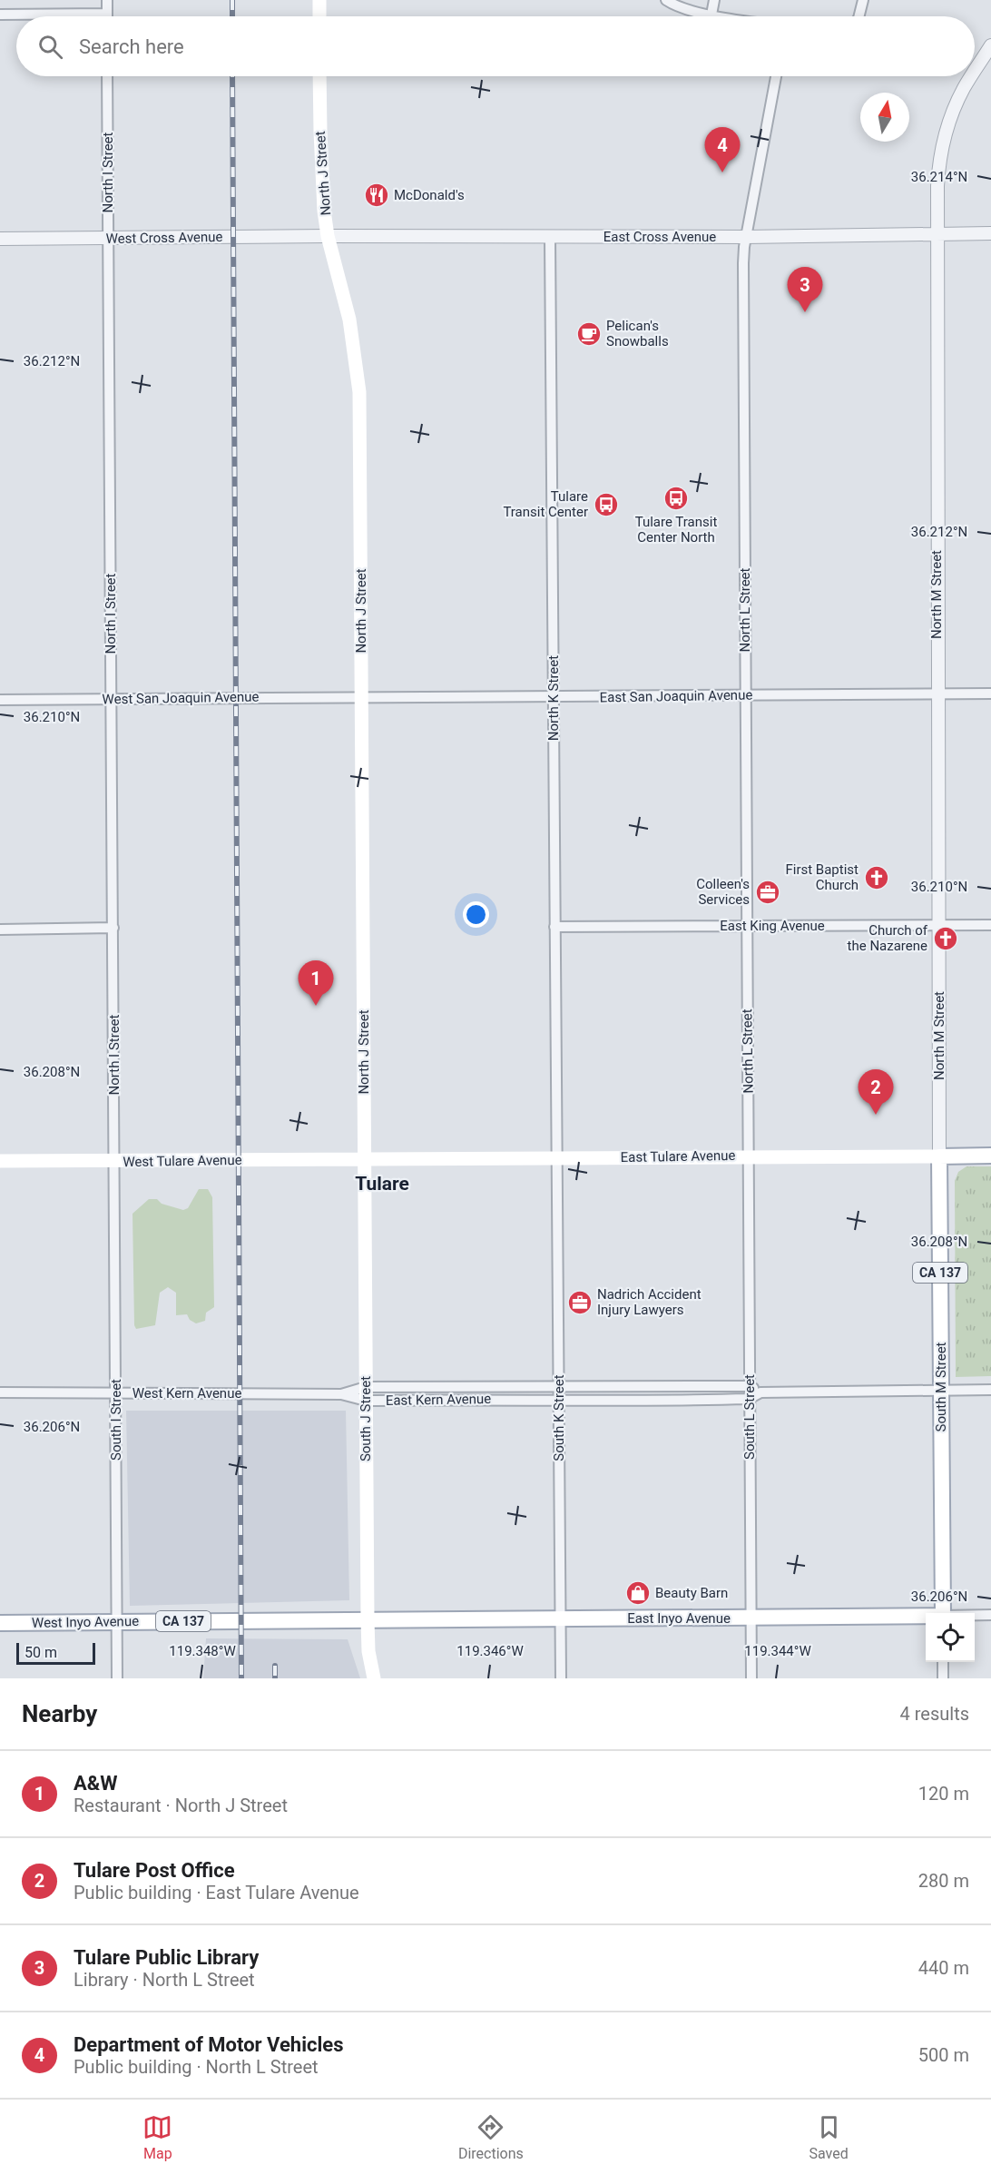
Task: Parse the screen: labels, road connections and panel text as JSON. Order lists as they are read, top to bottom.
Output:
{
  "streets": {
    "main road": [
      "North J Street",
      "East Tulare Avenue",
      "West Tulare Avenue",
      "CA 137",
      "South M Street",
      "South J Street",
      "East Inyo Avenue",
      "West Inyo Avenue"
    ],
    "street": [
      "North I Street",
      "East Cross Avenue",
      "West Cross Avenue",
      "North M Street",
      "North L Street",
      "East San Joaquin Avenue",
      "West San Joaquin Avenue",
      "North K Street",
      "East King Avenue",
      "West Kern Avenue",
      "East Kern Avenue",
      "South L Street",
      "South K Street",
      "South I Street"
    ]
  },
  "crossings": [
    ["North I Street", "West Cross Avenue"],
    ["North I Street", "West San Joaquin Avenue"],
    ["North I Street", "West Tulare Avenue"],
    ["North I Street", "South I Street"],
    ["North J Street", "East Cross Avenue"],
    ["North J Street", "West Cross Avenue"],
    ["North J Street", "East San Joaquin Avenue"],
    ["North J Street", "West San Joaquin Avenue"],
    ["North J Street", "East Tulare Avenue"],
    ["North J Street", "West Tulare Avenue"],
    ["North J Street", "South J Street"],
    ["East Cross Avenue", "West Cross Avenue"],
    ["East Cross Avenue", "North M Street"],
    ["East Cross Avenue", "North L Street"],
    ["East Cross Avenue", "North K Street"],
    ["North M Street", "East San Joaquin Avenue"],
    ["North M Street", "East King Avenue"],
    ["North M Street", "East Tulare Avenue"],
    ["North M Street", "South M Street"],
    ["North L Street", "East San Joaquin Avenue"],
    ["North L Street", "East King Avenue"],
    ["North L Street", "East Tulare Avenue"],
    ["North L Street", "South L Street"],
    ["East San Joaquin Avenue", "West San Joaquin Avenue"],
    ["East San Joaquin Avenue", "North K Street"],
    ["North K Street", "East King Avenue"],
    ["North K Street", "East Tulare Avenue"],
    ["North K Street", "South K Street"],
    ["East Tulare Avenue", "West Tulare Avenue"],
    ["East Tulare Avenue", "South M Street"],
    ["East Tulare Avenue", "South L Street"],
    ["East Tulare Avenue", "South K Street"],
    ["East Tulare Avenue", "South J Street"],
    ["West Tulare Avenue", "South J Street"],
    ["West Tulare Avenue", "South I Street"],
    ["South M Street", "East Kern Avenue"],
    ["West Kern Avenue", "East Kern Avenue"],
    ["West Kern Avenue", "South I Street"],
    ["East Kern Avenue", "South L Street"],
    ["East Kern Avenue", "South K Street"],
    ["East Kern Avenue", "South J Street"],
    ["South L Street", "East Inyo Avenue"],
    ["South K Street", "East Inyo Avenue"],
    ["South J Street", "East Inyo Avenue"],
    ["South J Street", "West Inyo Avenue"],
    ["South I Street", "West Inyo Avenue"],
    ["East Inyo Avenue", "West Inyo Avenue"]
  ],
  "districts": ["Tulare"],
  "places": {
    "restaurant": ["McDonald's"],
    "cafe": ["Pelican's Snowballs"],
    "bus stop": ["Tulare Transit Center North", "Tulare Transit Center"],
    "church": ["First Baptist Church", "Church of the Nazarene"],
    "office": ["Colleen's Services", "Nadrich Accident Injury Lawyers"],
    "shop": ["Beauty Barn"]
  },
  "scale_bar": "50 m",
  "north": "top",
  "page": {
    "search": "Search here",
    "pins": [
      "4",
      "3",
      "1",
      "2"
    ],
    "scale": "50 m",
    "heading": ["Nearby", "4 results"],
    "list": [
      {
        "mark": "1",
        "name": "A&W",
        "note": "Restaurant · North J Street",
        "value": "120 m"
      },
      {
        "mark": "2",
        "name": "Tulare Post Office",
        "note": "Public building · East Tulare Avenue",
        "value": "280 m"
      },
      {
        "mark": "3",
        "name": "Tulare Public Library",
        "note": "Library · North L Street",
        "value": "440 m"
      },
      {
        "mark": "4",
        "name": "Department of Motor Vehicles",
        "note": "Public building · North L Street",
        "value": "500 m"
      }
    ],
    "nav": ["Map", "Directions", "Saved"]
  },
  "coordinates": [
    "36.214°N",
    "36.212°N",
    "36.210°N",
    "36.208°N",
    "36.206°N",
    "119.348°W",
    "119.346°W",
    "119.344°W"
  ]
}
